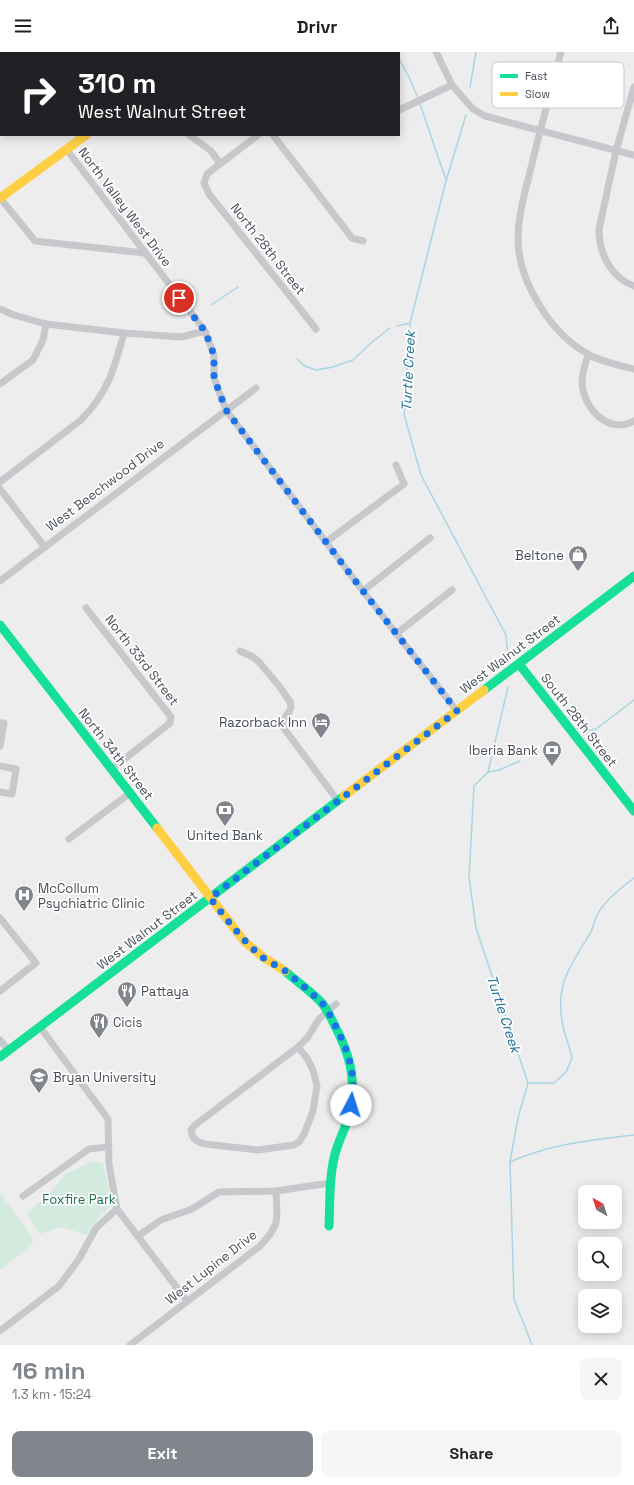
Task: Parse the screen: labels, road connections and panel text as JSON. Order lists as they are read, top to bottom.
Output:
{
  "streets": {
    "street": [
      "North Valley West Drive",
      "North 28th Street",
      "West Beechwood Drive",
      "West Walnut Street",
      "North 33rd Street",
      "South 28th Street",
      "North 34th Street",
      "West Lupine Drive"
    ]
  },
  "crossings": [
    ["North Valley West Drive", "West Beechwood Drive"],
    ["North Valley West Drive", "West Walnut Street"],
    ["West Walnut Street", "South 28th Street"],
    ["West Walnut Street", "North 34th Street"],
    ["North 33rd Street", "North 34th Street"]
  ],
  "water": ["Turtle Creek"],
  "parks": ["Foxfire Park"],
  "places": {
    "shop": ["Beltone"],
    "hotel": ["Razorback Inn"],
    "bank": ["Iberia Bank", "United Bank"],
    "hospital": ["McCollum Psychiatric Clinic"],
    "restaurant": ["Pattaya", "Cicis"],
    "school or university": ["Bryan University"]
  },
  "legend": ["Fast", "Slow"],
  "north": "top left",
  "page": {
    "header": "Drivr",
    "turn": ["310 m", "West Walnut Street"],
    "heading": ["16 min", "1.3 km · 15:24"],
    "buttons": ["Exit", "Share"]
  }
}
